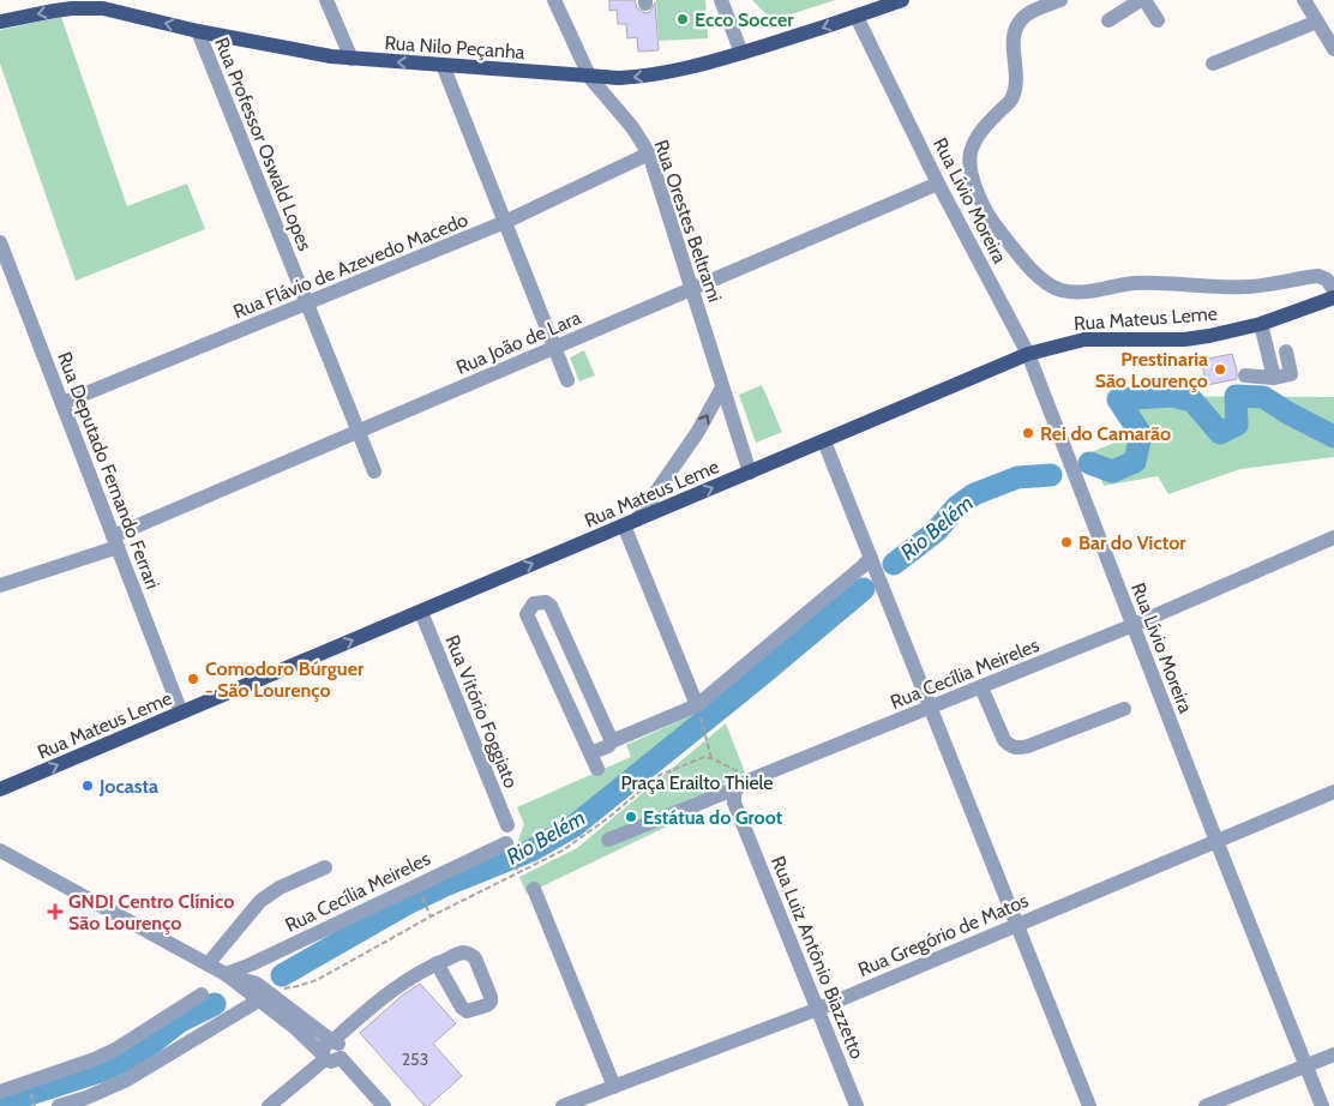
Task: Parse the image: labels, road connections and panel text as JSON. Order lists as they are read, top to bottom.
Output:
{
  "streets": {
    "main road": ["Rua Nilo Peçanha", "Rua Mateus Leme"],
    "street": [
      "Rua Professor Oswald Lopes",
      "Rua Lívio Moreira",
      "Rua Orestes Beltrami",
      "Rua Flávio de Azevedo Macedo",
      "Rua João de Lara",
      "Rua Deputado Fernando Ferrari",
      "Rua Cecília Meireles",
      "Rua Vitório Foggiato",
      "Rua Gregório de Matos",
      "Rua Luiz Antônio Biazzetto"
    ]
  },
  "crossings": [
    ["Rua Nilo Peçanha", "Rua Professor Oswald Lopes"],
    ["Rua Nilo Peçanha", "Rua Lívio Moreira"],
    ["Rua Nilo Peçanha", "Rua Orestes Beltrami"],
    ["Rua Professor Oswald Lopes", "Rua Flávio de Azevedo Macedo"],
    ["Rua Professor Oswald Lopes", "Rua João de Lara"],
    ["Rua Lívio Moreira", "Rua Mateus Leme"],
    ["Rua Lívio Moreira", "Rua João de Lara"],
    ["Rua Lívio Moreira", "Rua Cecília Meireles"],
    ["Rua Lívio Moreira", "Rua Gregório de Matos"],
    ["Rua Orestes Beltrami", "Rua Flávio de Azevedo Macedo"],
    ["Rua Orestes Beltrami", "Rua Mateus Leme"],
    ["Rua Orestes Beltrami", "Rua João de Lara"],
    ["Rua Flávio de Azevedo Macedo", "Rua Deputado Fernando Ferrari"],
    ["Rua Mateus Leme", "Rua Deputado Fernando Ferrari"],
    ["Rua Mateus Leme", "Rua Vitório Foggiato"],
    ["Rua João de Lara", "Rua Deputado Fernando Ferrari"],
    ["Rua Cecília Meireles", "Rua Luiz Antônio Biazzetto"],
    ["Rua Gregório de Matos", "Rua Luiz Antônio Biazzetto"]
  ],
  "one_way": ["Rua Nilo Peçanha", "Rua Mateus Leme"],
  "water": ["Rio Belém"],
  "parks": ["Praça Erailto Thiele"],
  "places": {
    "other": [
      "Ecco Soccer",
      "Prestinaria São Lourenço",
      "Rei do Camarão",
      "Bar do Victor",
      "Comodoro Búrguer - São Lourenço",
      "Jocasta",
      "Estátua do Groot"
    ],
    "health": ["GNDI Centro Clínico São Lourenço"]
  },
  "house_numbers": ["253"]
}
